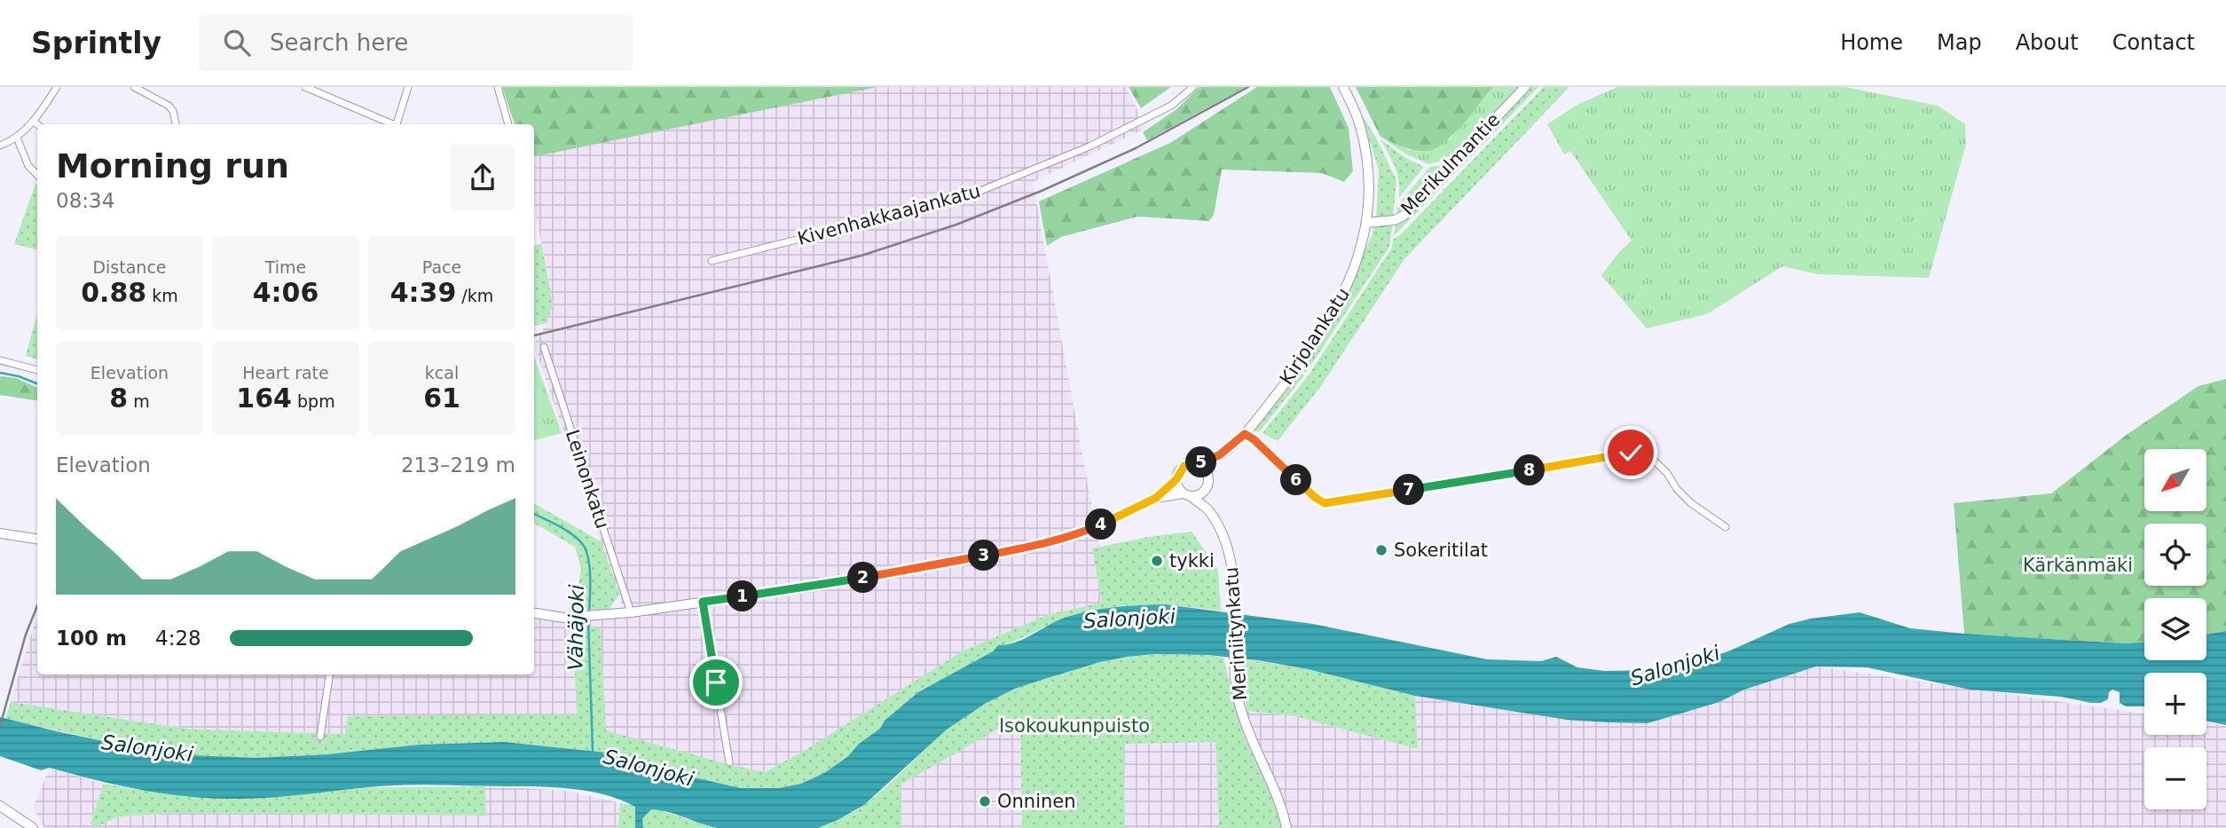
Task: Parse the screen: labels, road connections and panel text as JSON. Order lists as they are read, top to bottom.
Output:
{
  "streets": {
    "street": [
      "Merikulmantie",
      "Kivenhakkaajankatu",
      "Kirjolankatu",
      "Leinonkatu",
      "Meriniitynkatu"
    ]
  },
  "crossings": [
    ["Merikulmantie", "Kirjolankatu"],
    ["Kirjolankatu", "Meriniitynkatu"]
  ],
  "water": ["Salonjoki", "Vähäjoki"],
  "parks": ["Kärkänmäki", "Isokoukunpuisto"],
  "places": ["Sokeritilat", "tykki", "Onninen"],
  "north": "bottom left",
  "page": {
    "header": "Sprintly",
    "search": "Search here",
    "nav": [
      "Home",
      "Map",
      "About",
      "Contact"
    ],
    "heading": ["Morning run", "08:34"],
    "stats": [
      ["Distance", "0.88 km"],
      ["Time", "4:06"],
      ["Pace", "4:39 /km"],
      ["Elevation", "8 m"],
      ["Heart rate", "164 bpm"],
      ["kcal", "61"]
    ],
    "chart": ["Elevation", "213–219 m"],
    "pins": [
      "5",
      "8",
      "6",
      "7",
      "4",
      "3",
      "2",
      "1"
    ],
    "map_buttons": ["+", "−"],
    "list": [
      {
        "name": "100 m",
        "note": "4:28"
      }
    ]
  }
}
